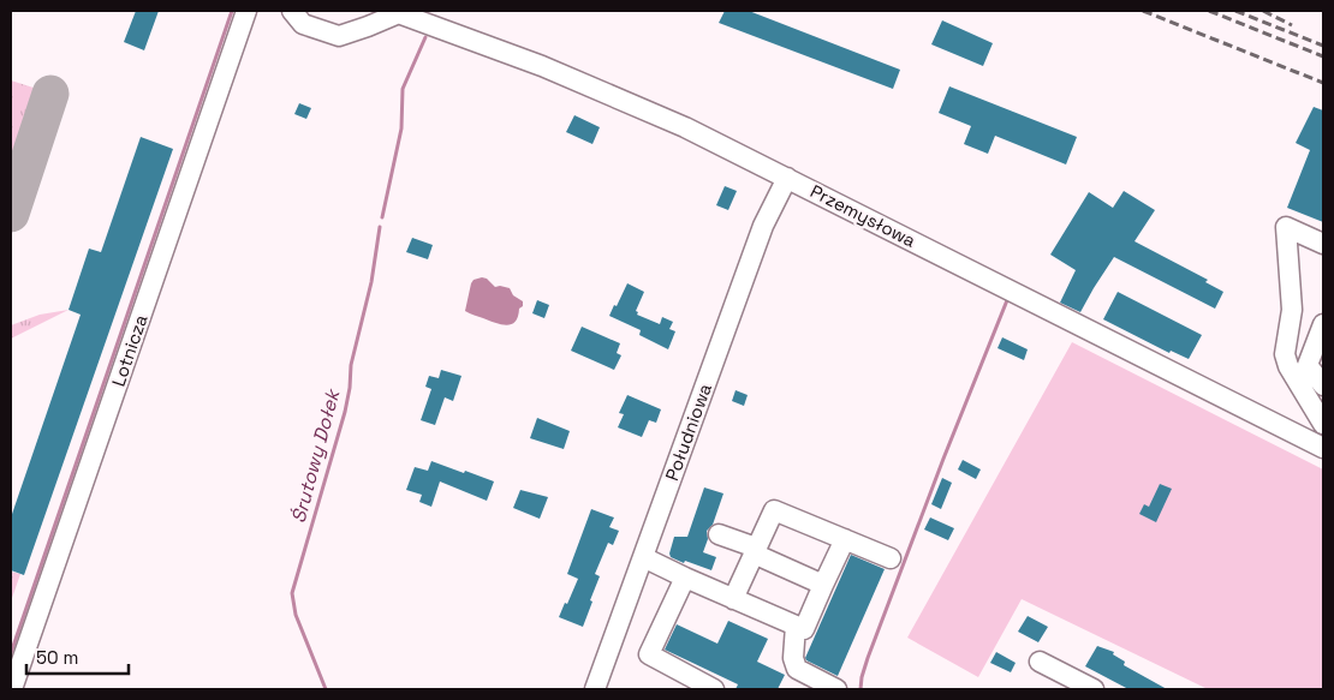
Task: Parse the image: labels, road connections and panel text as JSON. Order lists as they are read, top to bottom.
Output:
{
  "streets": {
    "street": ["Przemysłowa", "Lotnicza", "Południowa"]
  },
  "crossings": [
    ["Przemysłowa", "Południowa"]
  ],
  "water": ["Śrutowy Dołek"],
  "scale_bar": "50 m"
}
